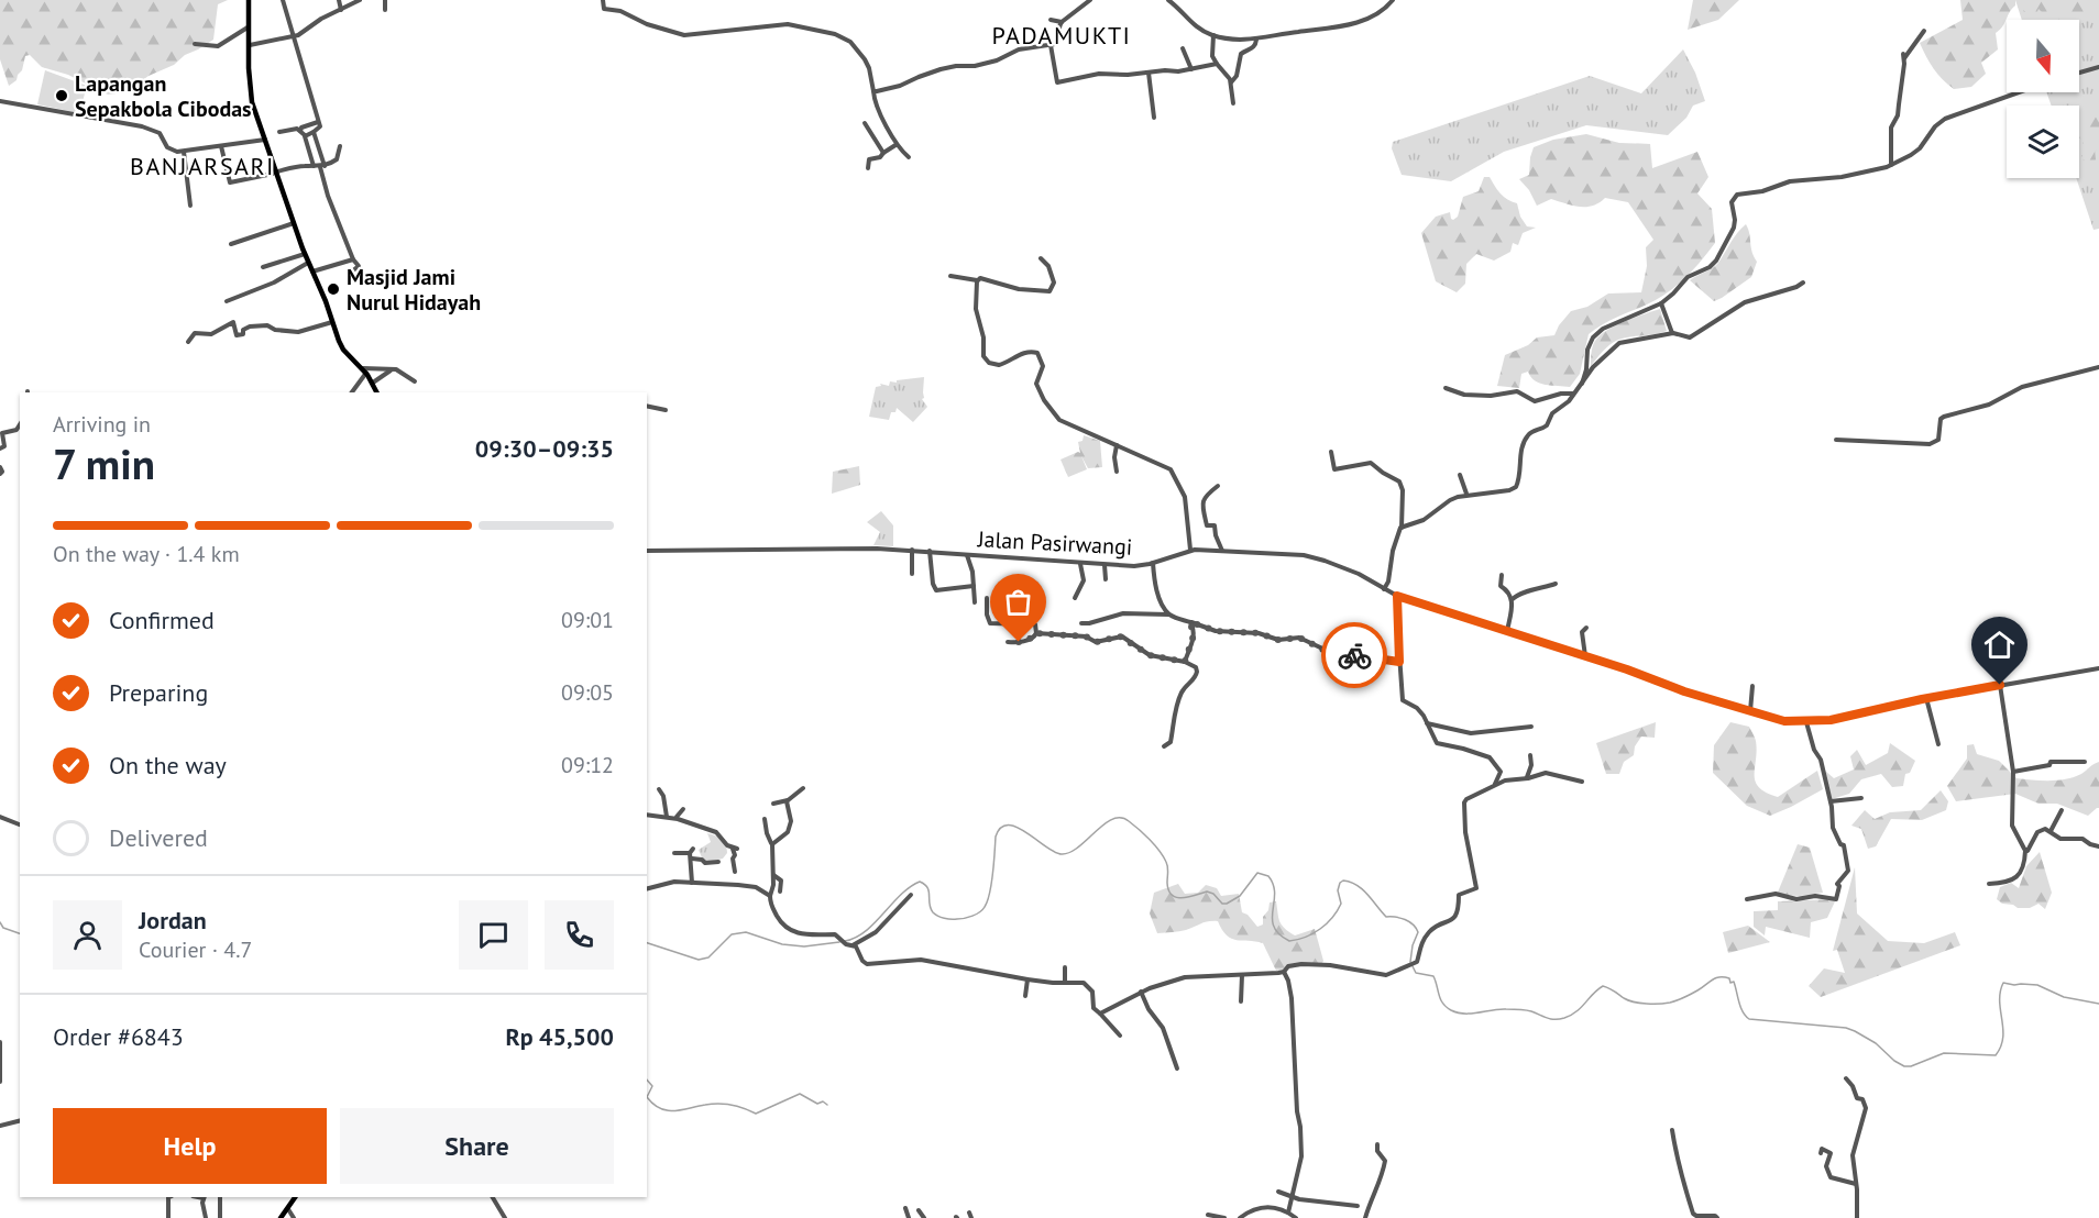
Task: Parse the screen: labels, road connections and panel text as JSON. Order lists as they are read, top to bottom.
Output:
{
  "streets": {
    "street": ["Jalan Pasirwangi"]
  },
  "districts": ["PADAMUKTI", "BANJARSARI"],
  "places": ["Lapangan Sepakbola Cibodas", "Masjid Jami Nurul Hidayah"],
  "north": "bottom",
  "page": {
    "heading": ["7 min", "Arriving in", "09:30–09:35"],
    "panel": [
      "Jordan",
      "Courier · 4.7",
      "Order #6843",
      "Rp 45,500"
    ],
    "bar": "On the way · 1.4 km",
    "list": [
      ["Confirmed", "09:01"],
      ["Preparing", "09:05"],
      ["On the way", "09:12"],
      "Delivered"
    ],
    "buttons": ["Help", "Share"]
  }
}
